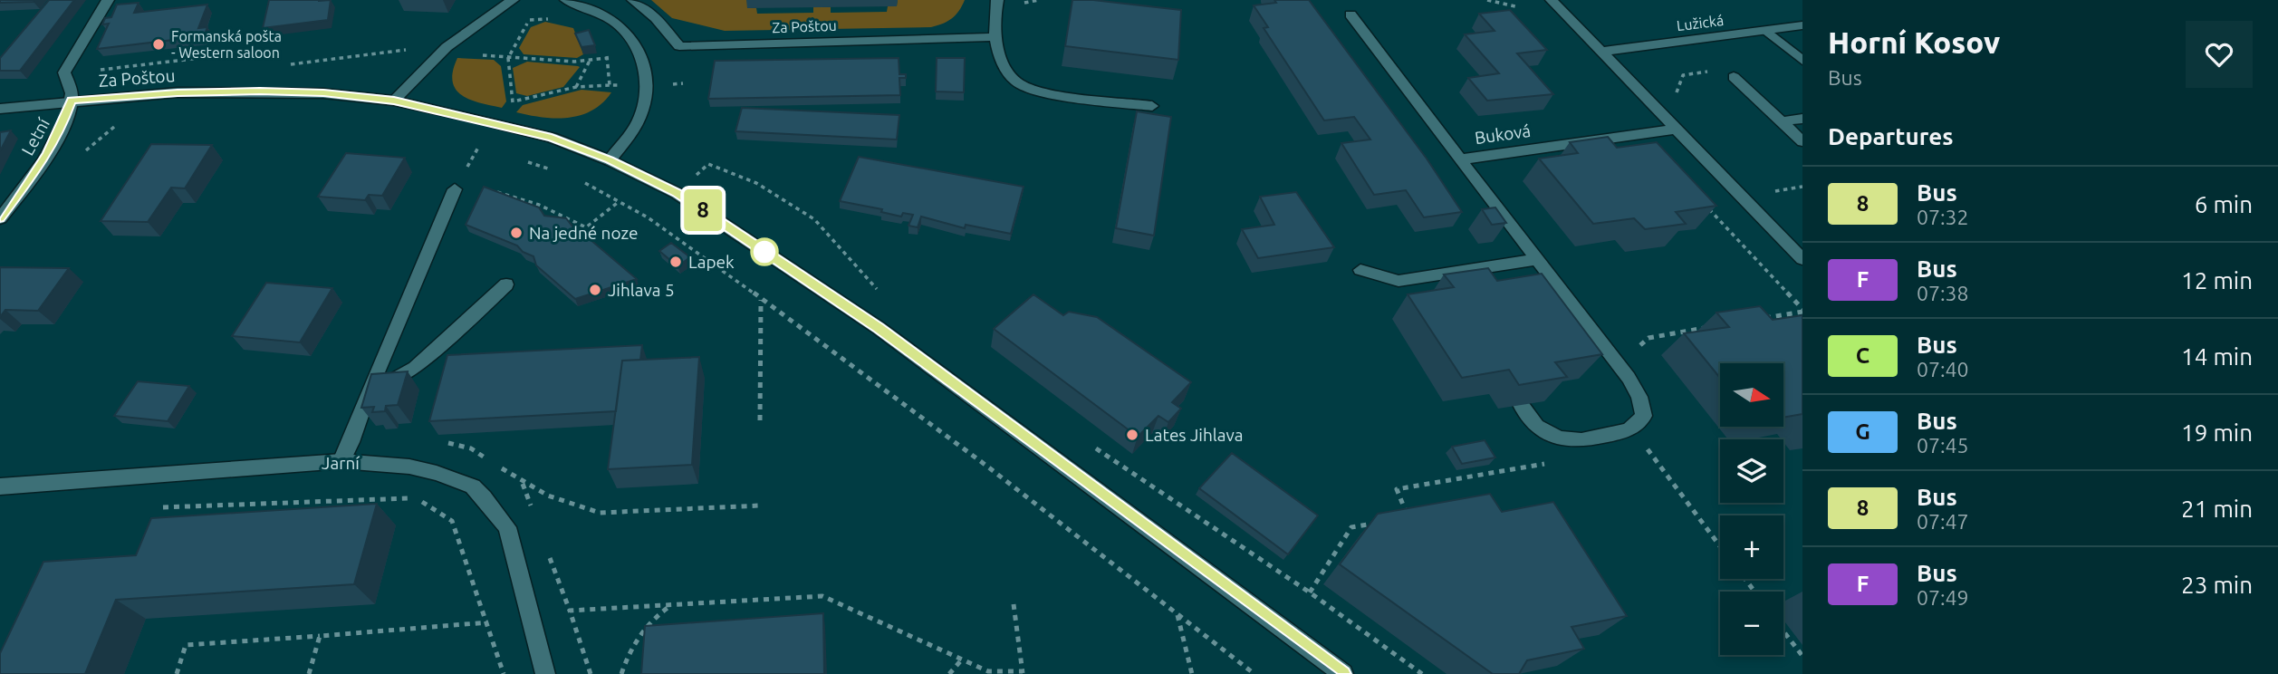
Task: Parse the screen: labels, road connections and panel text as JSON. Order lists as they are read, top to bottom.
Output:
{
  "streets": {
    "street": [
      "Lužická",
      "Za Poštou",
      "Buková",
      "Letní",
      "Jarní"
    ]
  },
  "crossings": [
    ["Za Poštou", "Letní"]
  ],
  "places": [
    "Formanská pošta - Western saloon",
    "Na jedné noze",
    "Lapek",
    "Jihlava 5",
    "Lates Jihlava"
  ],
  "lines": ["bus line 8"],
  "north": "right",
  "page": {
    "on_map": "8",
    "heading": [
      ["Horní Kosov", "Bus"],
      "Departures"
    ],
    "list": [
      {
        "mark": "8",
        "name": "Bus",
        "note": "07:32",
        "value": "6 min"
      },
      {
        "mark": "F",
        "name": "Bus",
        "note": "07:38",
        "value": "12 min"
      },
      {
        "mark": "C",
        "name": "Bus",
        "note": "07:40",
        "value": "14 min"
      },
      {
        "mark": "G",
        "name": "Bus",
        "note": "07:45",
        "value": "19 min"
      },
      {
        "mark": "8",
        "name": "Bus",
        "note": "07:47",
        "value": "21 min"
      },
      {
        "mark": "F",
        "name": "Bus",
        "note": "07:49",
        "value": "23 min"
      }
    ],
    "map_buttons": ["+", "−"]
  }
}
